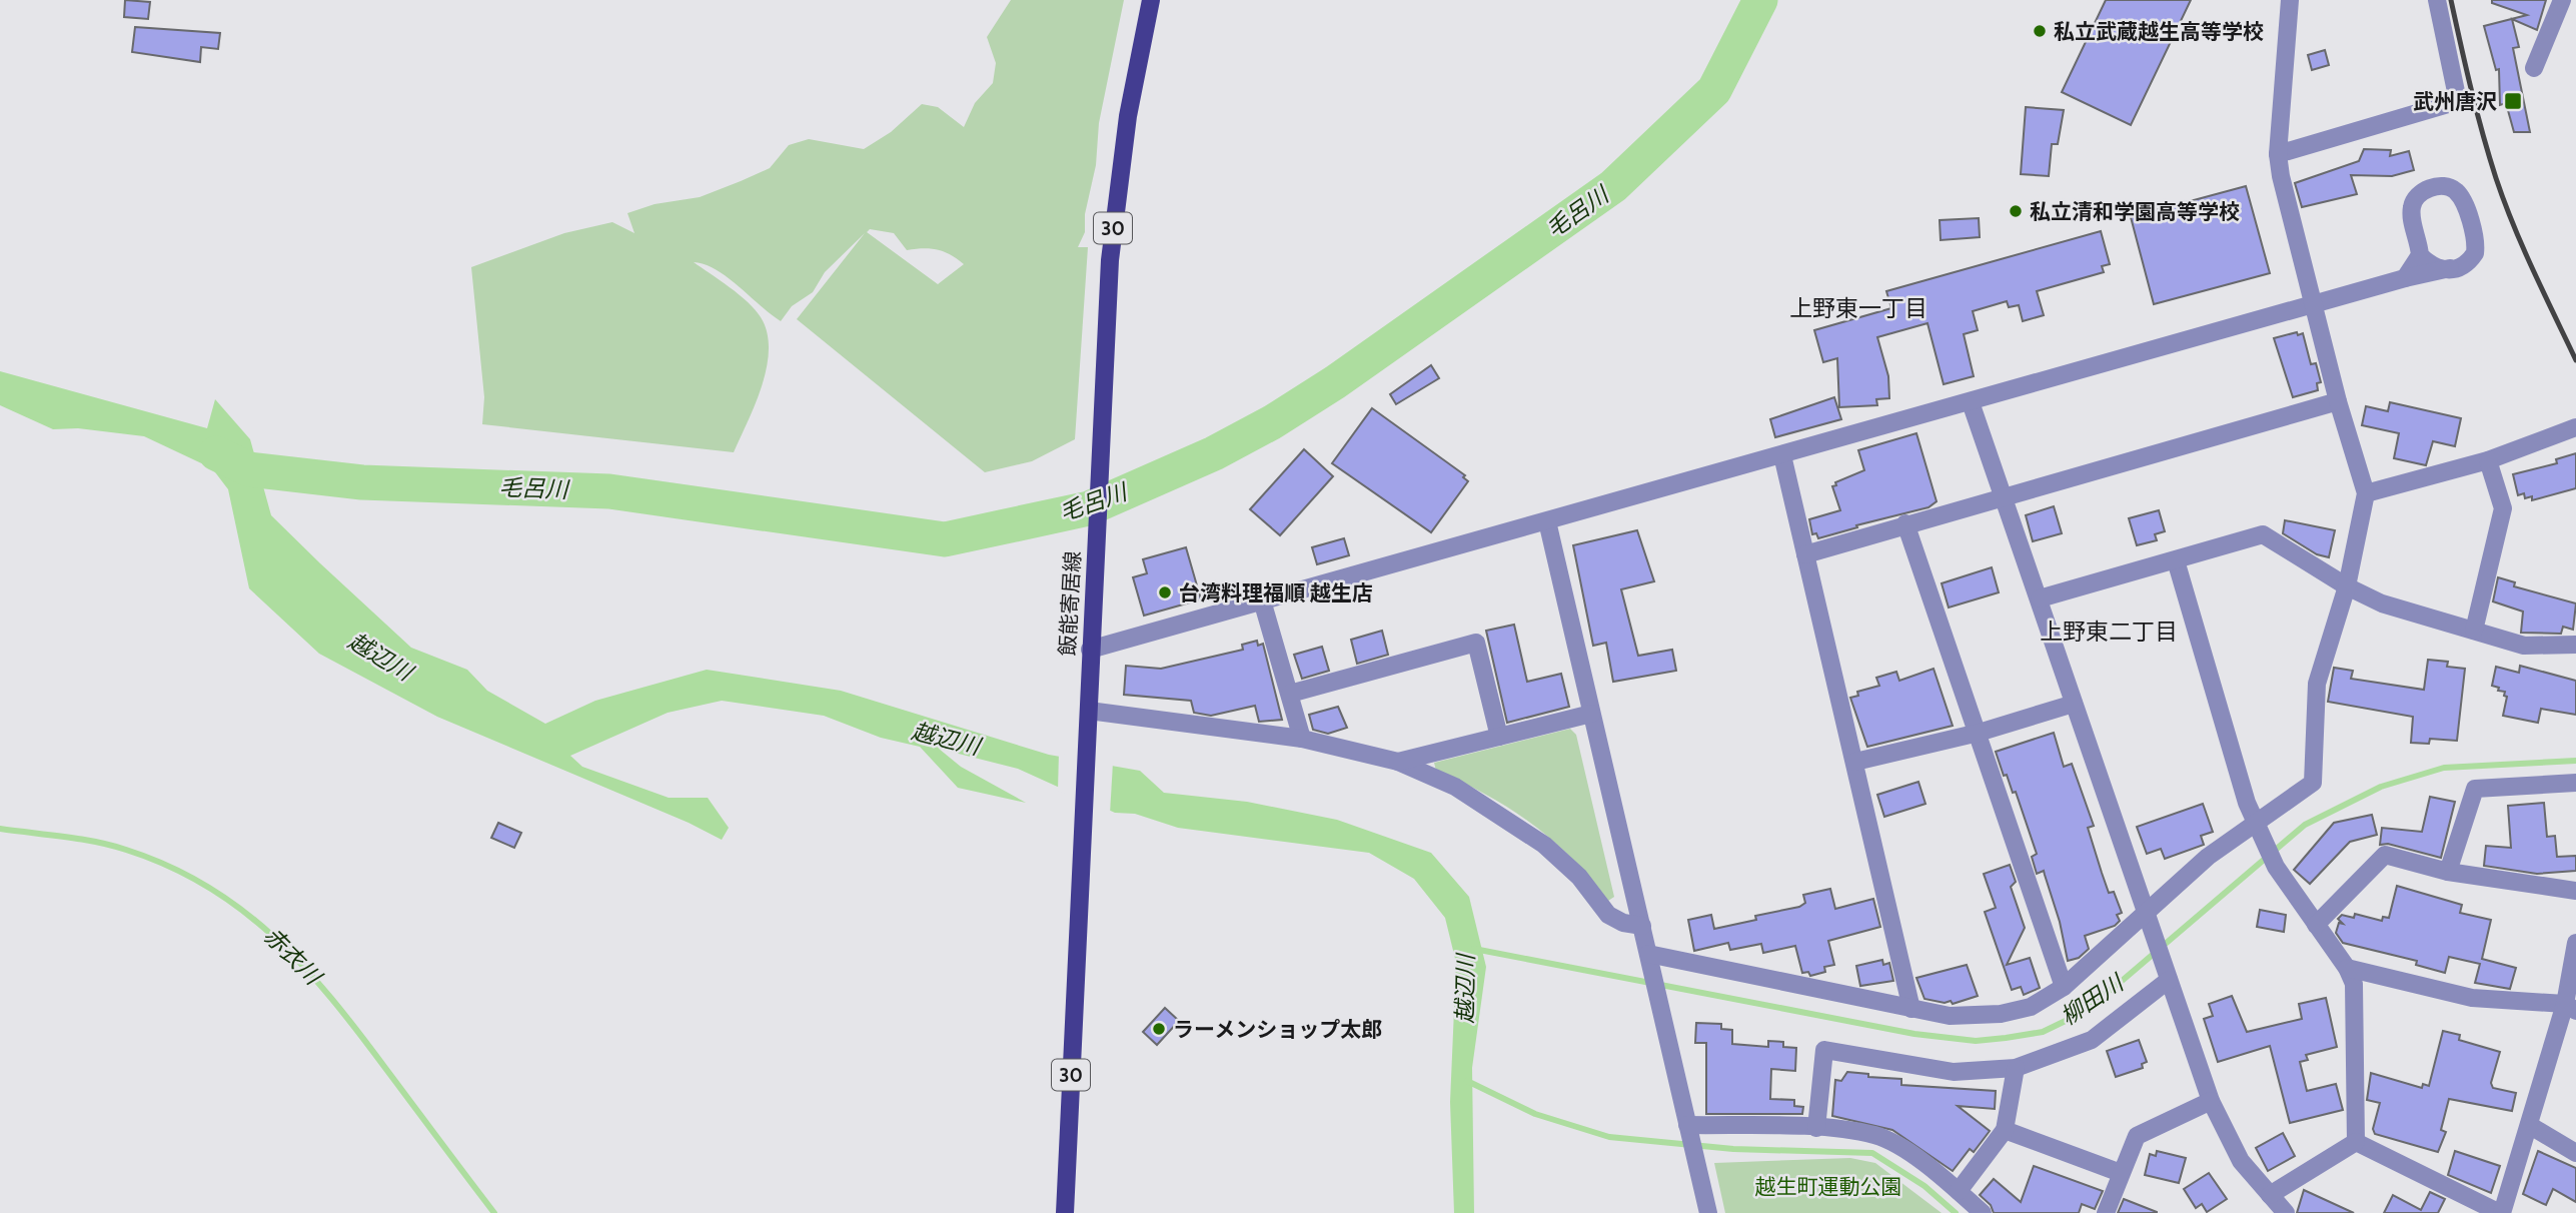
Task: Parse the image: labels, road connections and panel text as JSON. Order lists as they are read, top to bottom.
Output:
{
  "streets": {
    "main road": ["30", "飯能寄居線"]
  },
  "districts": ["上野東一丁目", "上野東二丁目"],
  "water": [
    "毛呂川",
    "越辺川",
    "赤衣川",
    "柳田川"
  ],
  "parks": ["越生町運動公園"],
  "places": {
    "other": [
      "私立武蔵越生高等学校",
      "私立清和学園高等学校",
      "台湾料理福順 越生店",
      "ラーメンショップ太郎"
    ],
    "transit": ["武州唐沢"]
  }
}
